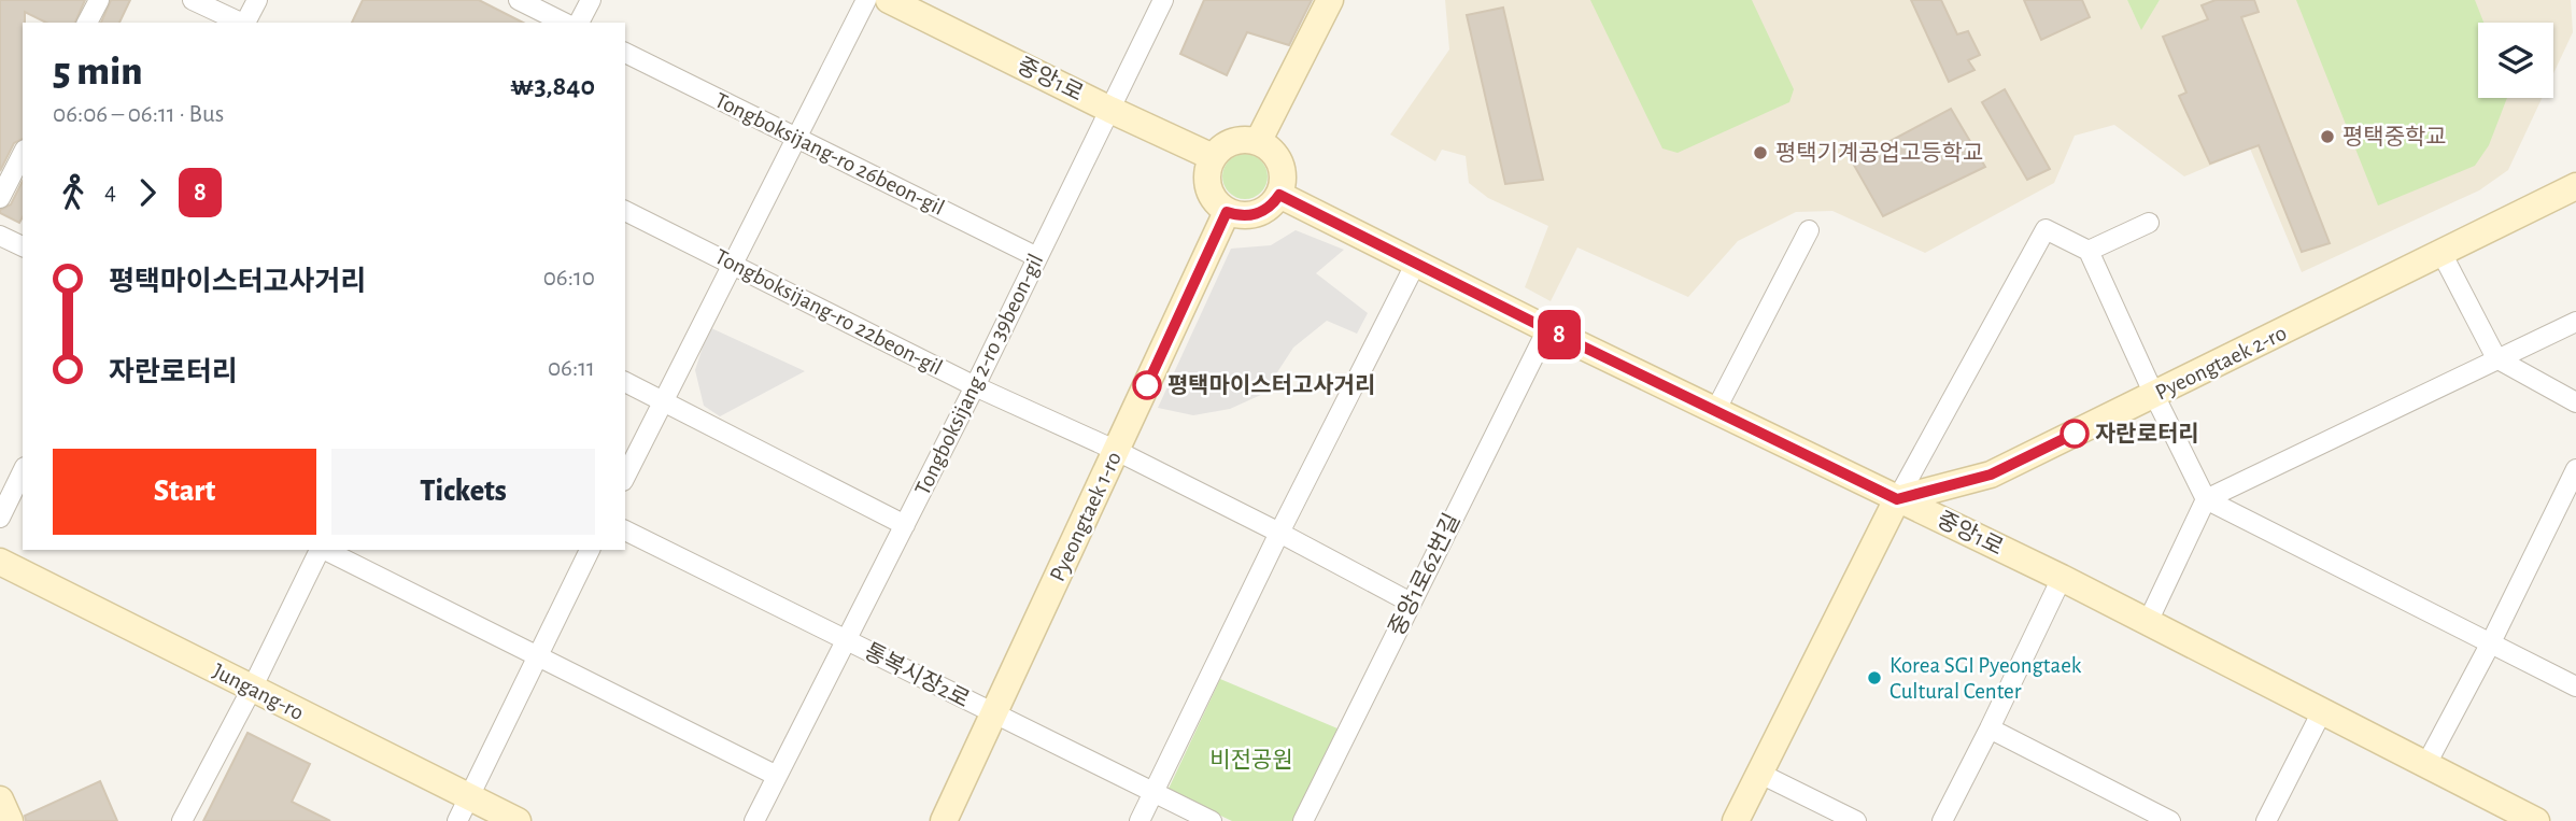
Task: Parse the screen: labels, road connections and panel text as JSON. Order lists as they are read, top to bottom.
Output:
{
  "streets": {
    "street": [
      "중앙1로",
      "Tongboksijang-ro 26beon-gil",
      "Tongboksijang-ro 22beon-gil",
      "Pyeongtaek 2-ro",
      "Tongboksijang 2-ro 39beon-gil",
      "Pyeongtaek 1-ro",
      "중앙1로62번길",
      "통복시장2로",
      "Jungang-ro"
    ]
  },
  "crossings": [
    ["중앙1로", "Pyeongtaek 2-ro"],
    ["중앙1로", "Tongboksijang 2-ro 39beon-gil"],
    ["중앙1로", "Pyeongtaek 1-ro"],
    ["중앙1로", "중앙1로62번길"],
    ["Tongboksijang-ro 26beon-gil", "Tongboksijang 2-ro 39beon-gil"],
    ["Tongboksijang-ro 22beon-gil", "Tongboksijang 2-ro 39beon-gil"],
    ["Tongboksijang-ro 22beon-gil", "Pyeongtaek 1-ro"],
    ["Tongboksijang-ro 22beon-gil", "중앙1로62번길"],
    ["Tongboksijang 2-ro 39beon-gil", "통복시장2로"],
    ["Pyeongtaek 1-ro", "통복시장2로"]
  ],
  "parks": ["비전공원"],
  "places": [
    "평택중학교",
    "평택기계공업고등학교",
    "평택마이스터고사거리",
    "자란로터리",
    "Korea SGI Pyeongtaek Cultural Center"
  ],
  "lines": ["bus line 8"],
  "page": {
    "on_map": "8",
    "heading": ["5 min", "06:06 – 06:11 · Bus", "₩3,840"],
    "legs": ["4", "8"],
    "list": [
      {
        "name": "평택마이스터고사거리",
        "value": "06:10"
      },
      {
        "name": "자란로터리",
        "value": "06:11"
      }
    ],
    "buttons": ["Start", "Tickets"]
  }
}
